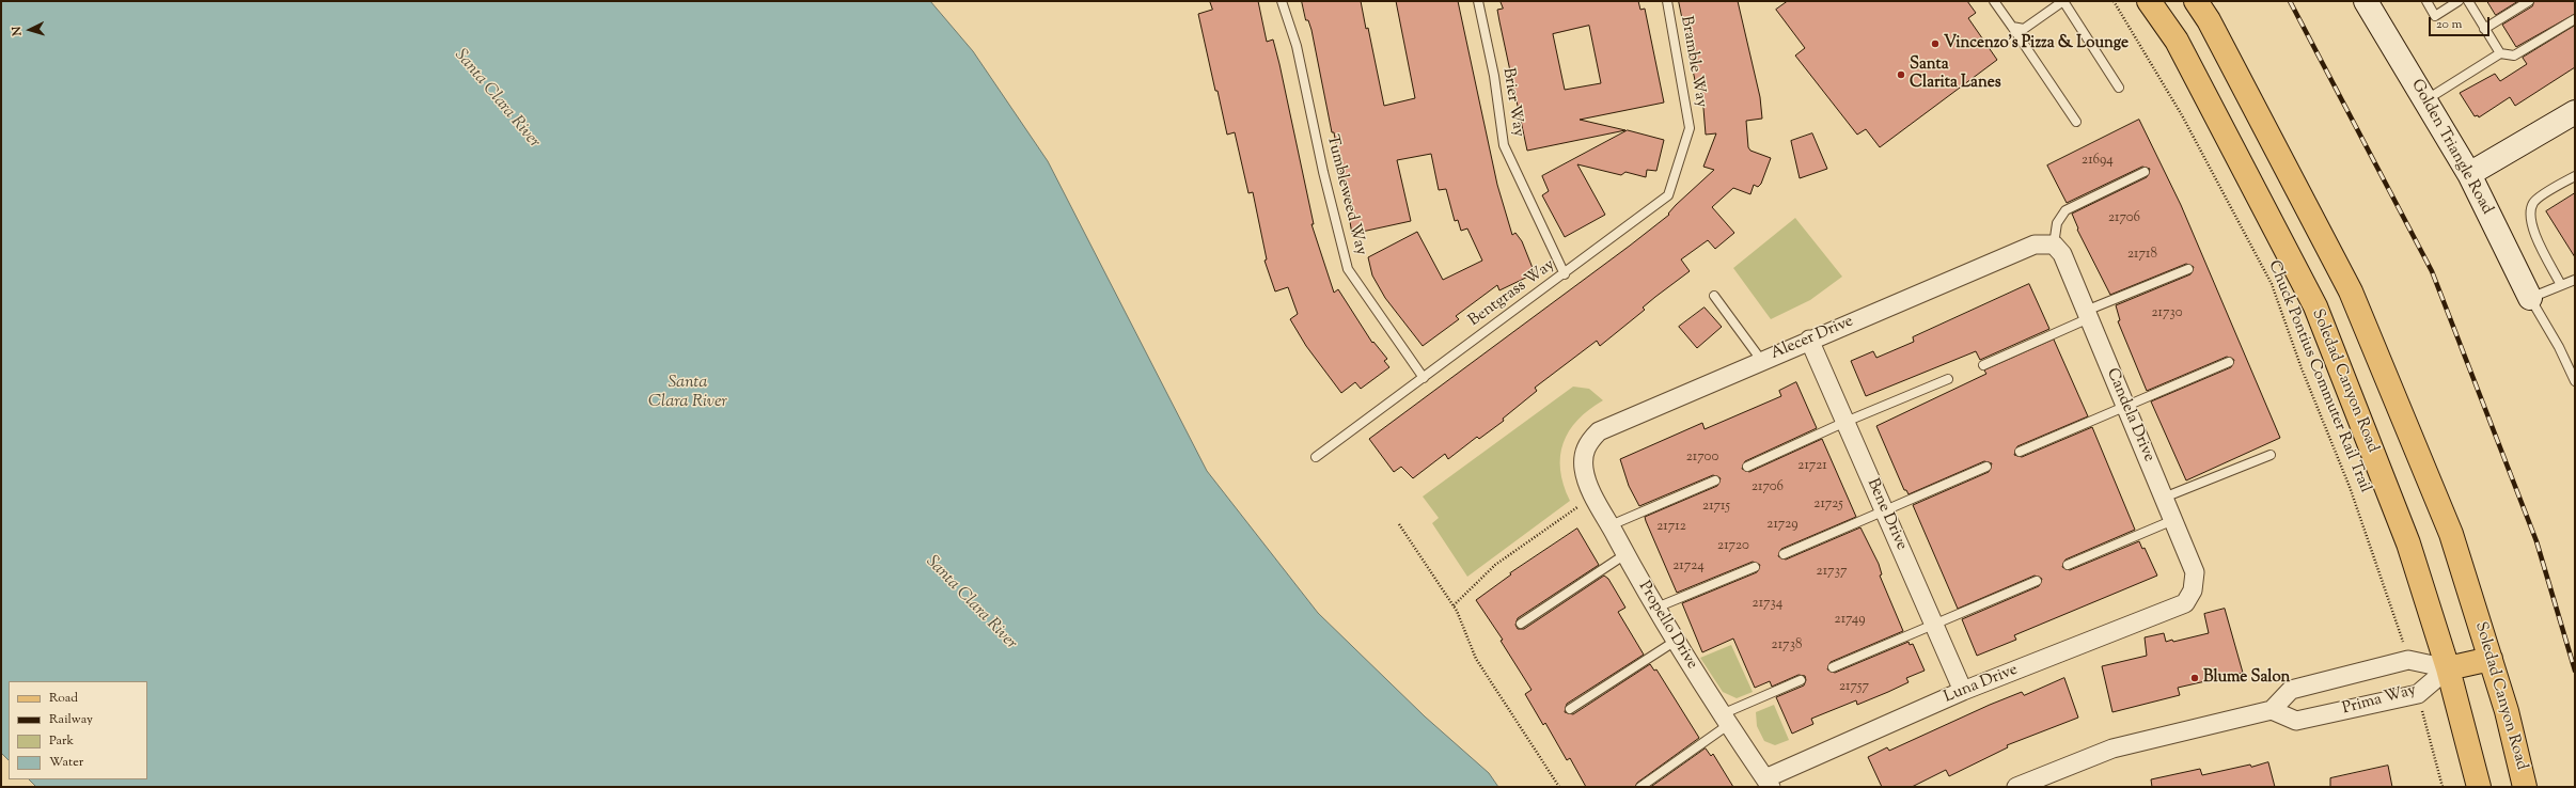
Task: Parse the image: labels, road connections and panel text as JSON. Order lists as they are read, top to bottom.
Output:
{
  "streets": {
    "main road": ["Soledad Canyon Road"],
    "street": [
      "Golden Triangle Road",
      "Alecer Drive",
      "Candela Drive",
      "Bene Drive",
      "Propello Drive",
      "Luna Drive",
      "Prima Way"
    ],
    "lane": [
      "Bramble Way",
      "Brier Way",
      "Tumbleweed Way",
      "Bentgrass Way"
    ],
    "path": ["Chuck Pontius Commuter Rail Trail"]
  },
  "crossings": [
    ["Bramble Way", "Bentgrass Way"],
    ["Brier Way", "Bentgrass Way"],
    ["Tumbleweed Way", "Bentgrass Way"],
    ["Alecer Drive", "Candela Drive"],
    ["Alecer Drive", "Bene Drive"],
    ["Alecer Drive", "Propello Drive"],
    ["Chuck Pontius Commuter Rail Trail", "Prima Way"],
    ["Soledad Canyon Road", "Prima Way"],
    ["Candela Drive", "Luna Drive"],
    ["Bene Drive", "Luna Drive"],
    ["Propello Drive", "Luna Drive"]
  ],
  "water": ["Santa Clara River"],
  "places": ["Vincenzo's Pizza & Lounge", "Santa Clarita Lanes", "Blume Salon"],
  "house_numbers": [
    "21694",
    "21706",
    "21718",
    "21730",
    "21700",
    "21721",
    "21706",
    "21725",
    "21715",
    "21729",
    "21712",
    "21720",
    "21724",
    "21737",
    "21734",
    "21749",
    "21738",
    "21757"
  ],
  "legend": [
    "Road",
    "Railway",
    "Park",
    "Water"
  ],
  "scale_bar": "20 m",
  "north": "left"
}
